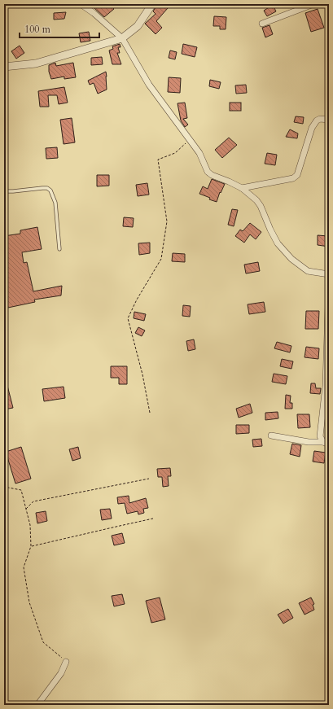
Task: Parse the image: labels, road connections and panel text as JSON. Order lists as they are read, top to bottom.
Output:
{
  "scale_bar": "100 m"
}
